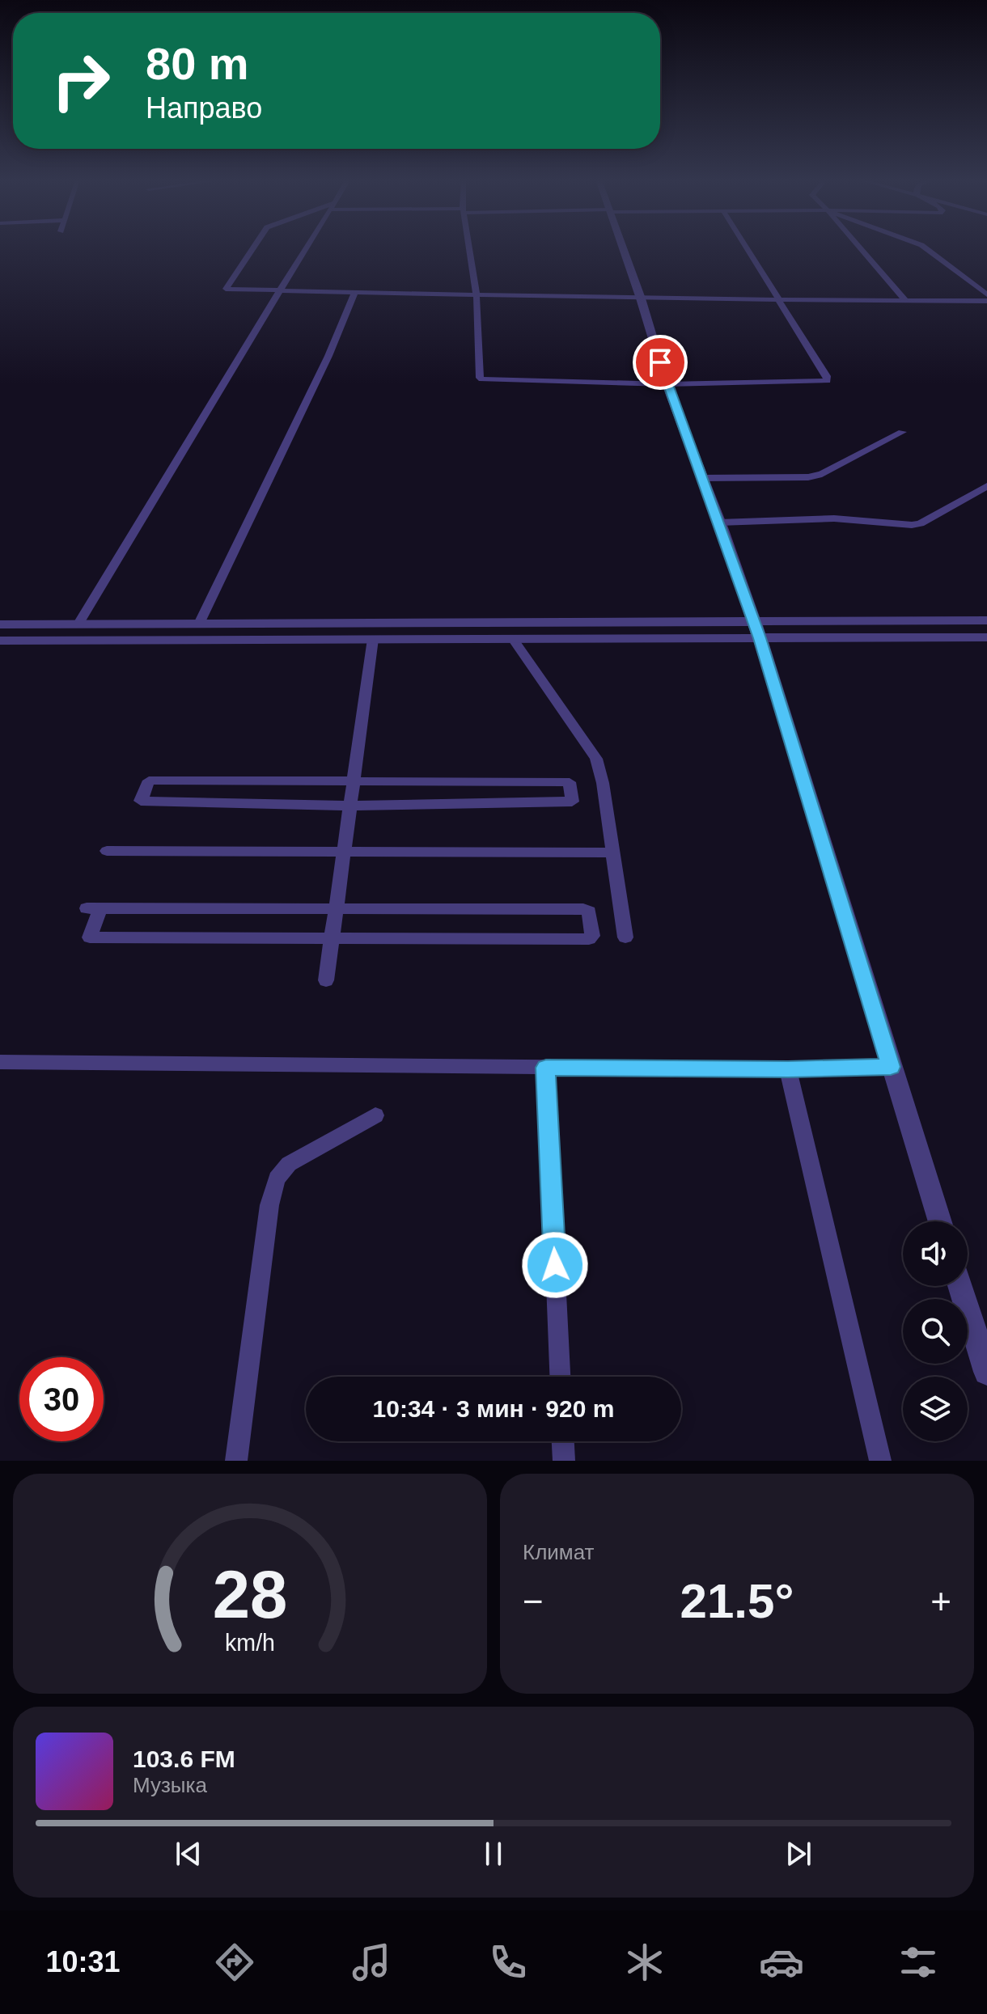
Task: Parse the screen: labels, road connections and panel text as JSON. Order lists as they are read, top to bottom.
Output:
{
  "page": {
    "turn": ["80 m", "Направо"],
    "limit": "30",
    "trip": "10:34 · 3 мин · 920 m",
    "tile": "Климат",
    "heat": ["−", "21.5°", "+"],
    "song": ["103.6 FM", "Музыка"],
    "tabs": "10:31",
    "gauge": ["28", "km/h"]
  }
}
